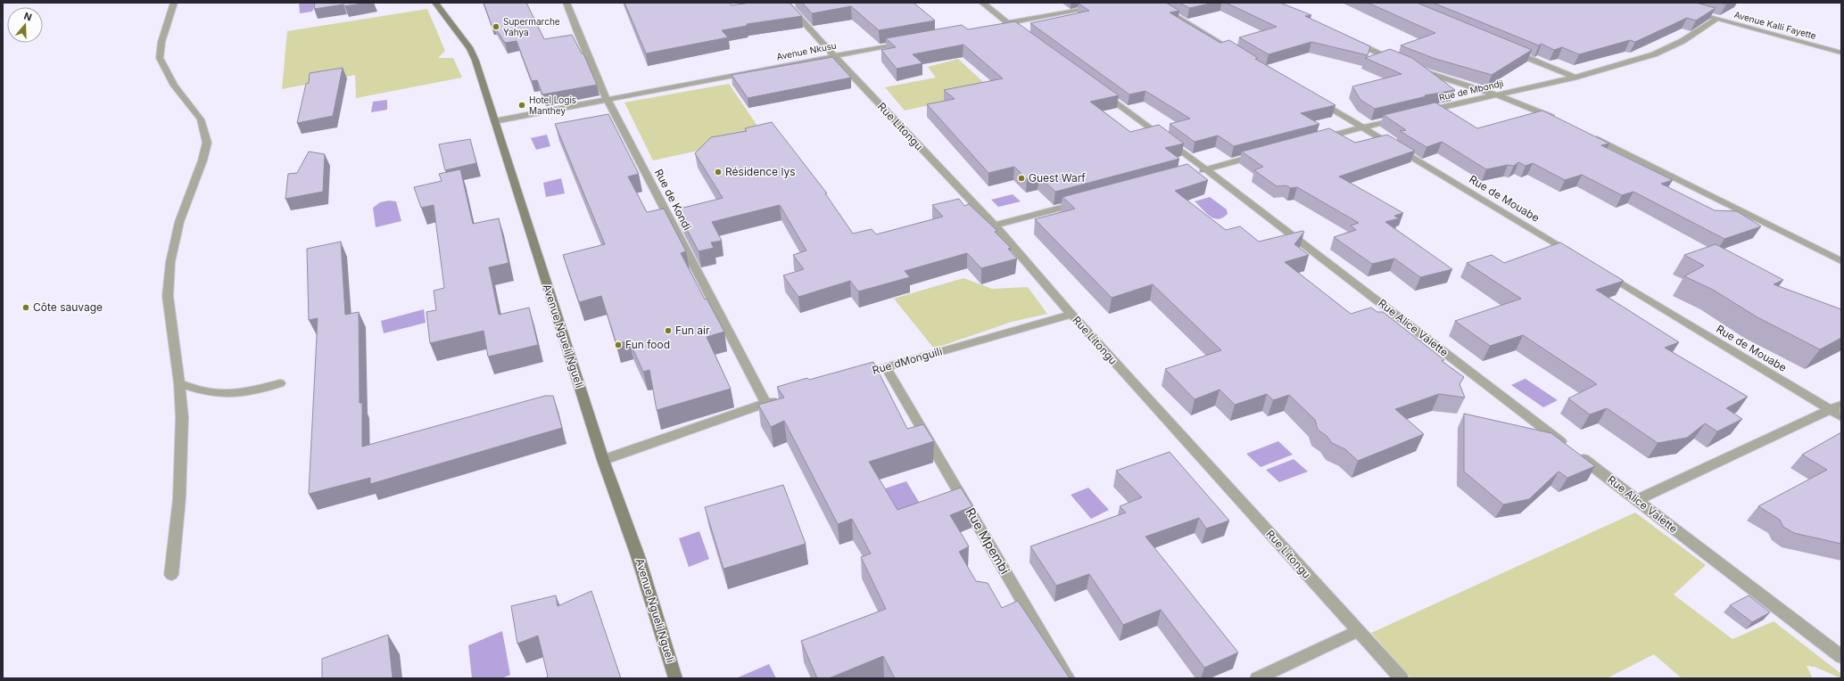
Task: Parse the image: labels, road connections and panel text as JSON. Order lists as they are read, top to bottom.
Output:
{
  "streets": {
    "street": [
      "Avenue Kalli Fayette",
      "Avenue Nkusu",
      "Rue de Mbondji",
      "Rue Litongu",
      "Rue de Mouabe",
      "Rue de Kondi",
      "Rue Alice Valette",
      "Avenue Ngueli Ngueli",
      "Rue dMonguili",
      "Rue Mpembi"
    ]
  },
  "crossings": [
    ["Avenue Kalli Fayette", "Rue de Mbondji"],
    ["Avenue Nkusu", "Rue Litongu"],
    ["Avenue Nkusu", "Rue de Kondi"],
    ["Avenue Nkusu", "Avenue Ngueli Ngueli"],
    ["Rue Litongu", "Rue dMonguili"],
    ["Rue dMonguili", "Rue Mpembi"]
  ],
  "places": [
    "Supermarche Yahya",
    "Hotel Logis Manthey",
    "Résidence lys",
    "Guest Warf",
    "Côte sauvage",
    "Fun air",
    "Fun food"
  ],
  "north": "top"
}
